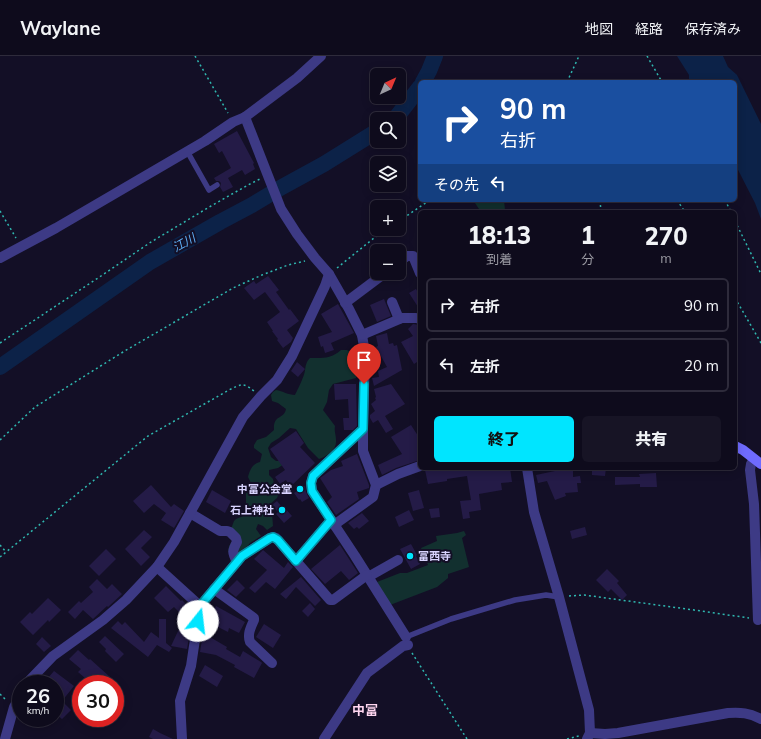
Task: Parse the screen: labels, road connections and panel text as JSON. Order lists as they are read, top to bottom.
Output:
{
  "districts": ["中富"],
  "water": ["江川"],
  "places": ["中富公会堂", "石上神社", "富西寺"],
  "north": "top right",
  "page": {
    "header": "Waylane",
    "nav": ["地図", "経路", "保存済み"],
    "map_buttons": ["+", "−"],
    "turn": ["90 m", "右折"],
    "then": "その先",
    "eta": [
      "18:13",
      "到着",
      "1",
      "分",
      "270",
      "m"
    ],
    "list": [
      {
        "name": "右折",
        "value": "90 m"
      },
      {
        "name": "左折",
        "value": "20 m"
      }
    ],
    "buttons": ["終了", "共有"],
    "speed": "26 km/h",
    "limit": "30"
  }
}
